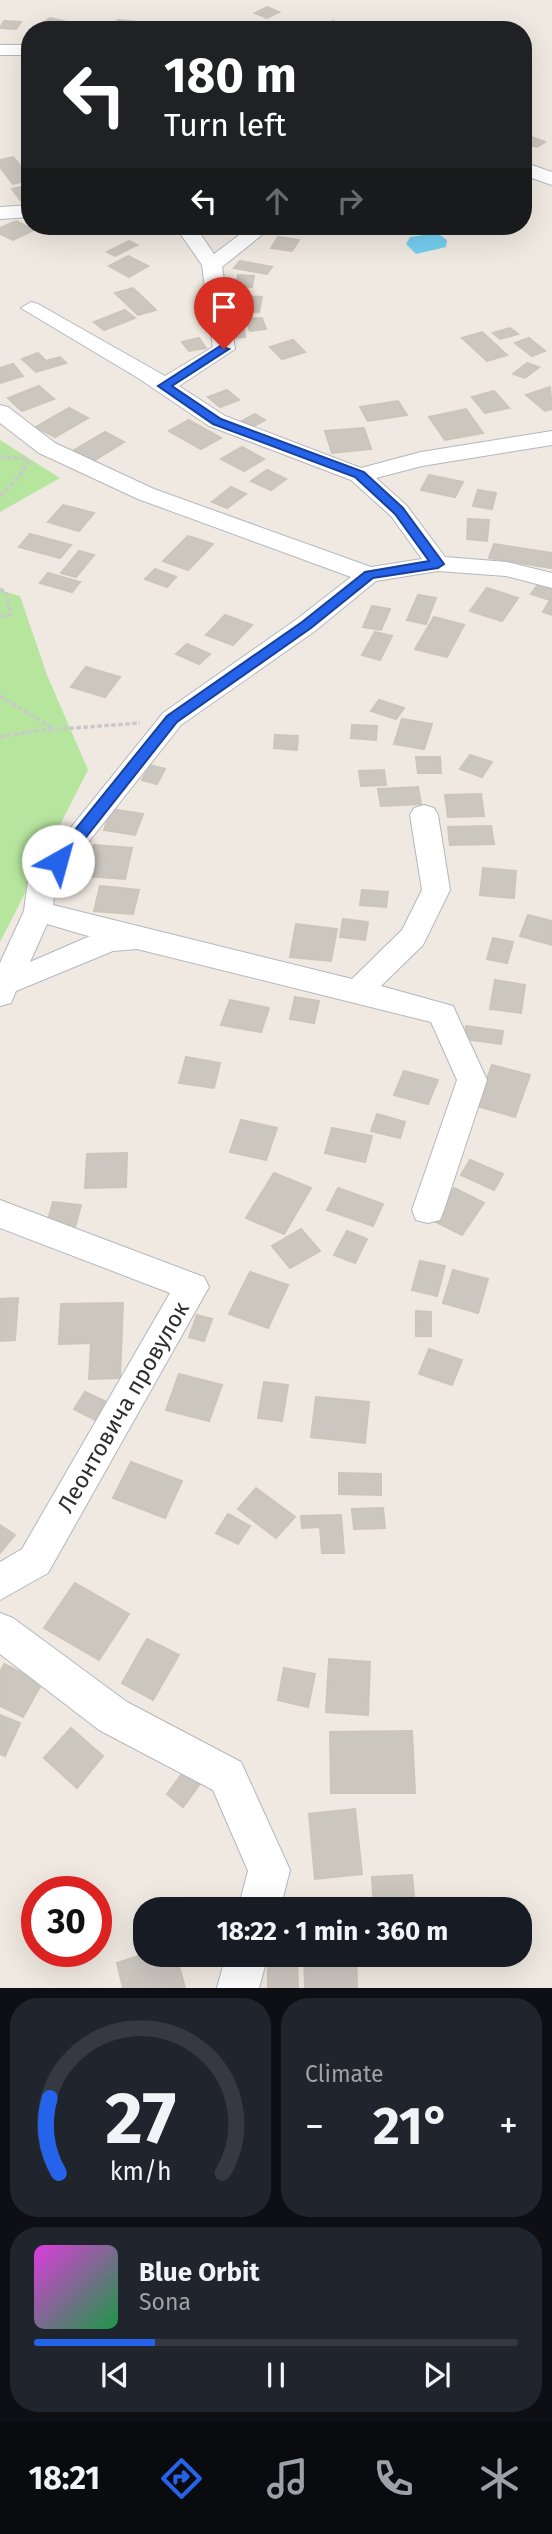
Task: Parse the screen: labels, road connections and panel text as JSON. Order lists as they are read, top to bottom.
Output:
{
  "streets": {
    "street": ["Леонтовича провулок"]
  },
  "page": {
    "turn": ["180 m", "Turn left"],
    "limit": "30",
    "trip": "18:22 · 1 min · 360 m",
    "tile": "Climate",
    "heat": ["−", "21°", "+"],
    "song": ["Blue Orbit", "Sona"],
    "tabs": "18:21",
    "gauge": ["27", "km/h"]
  }
}
